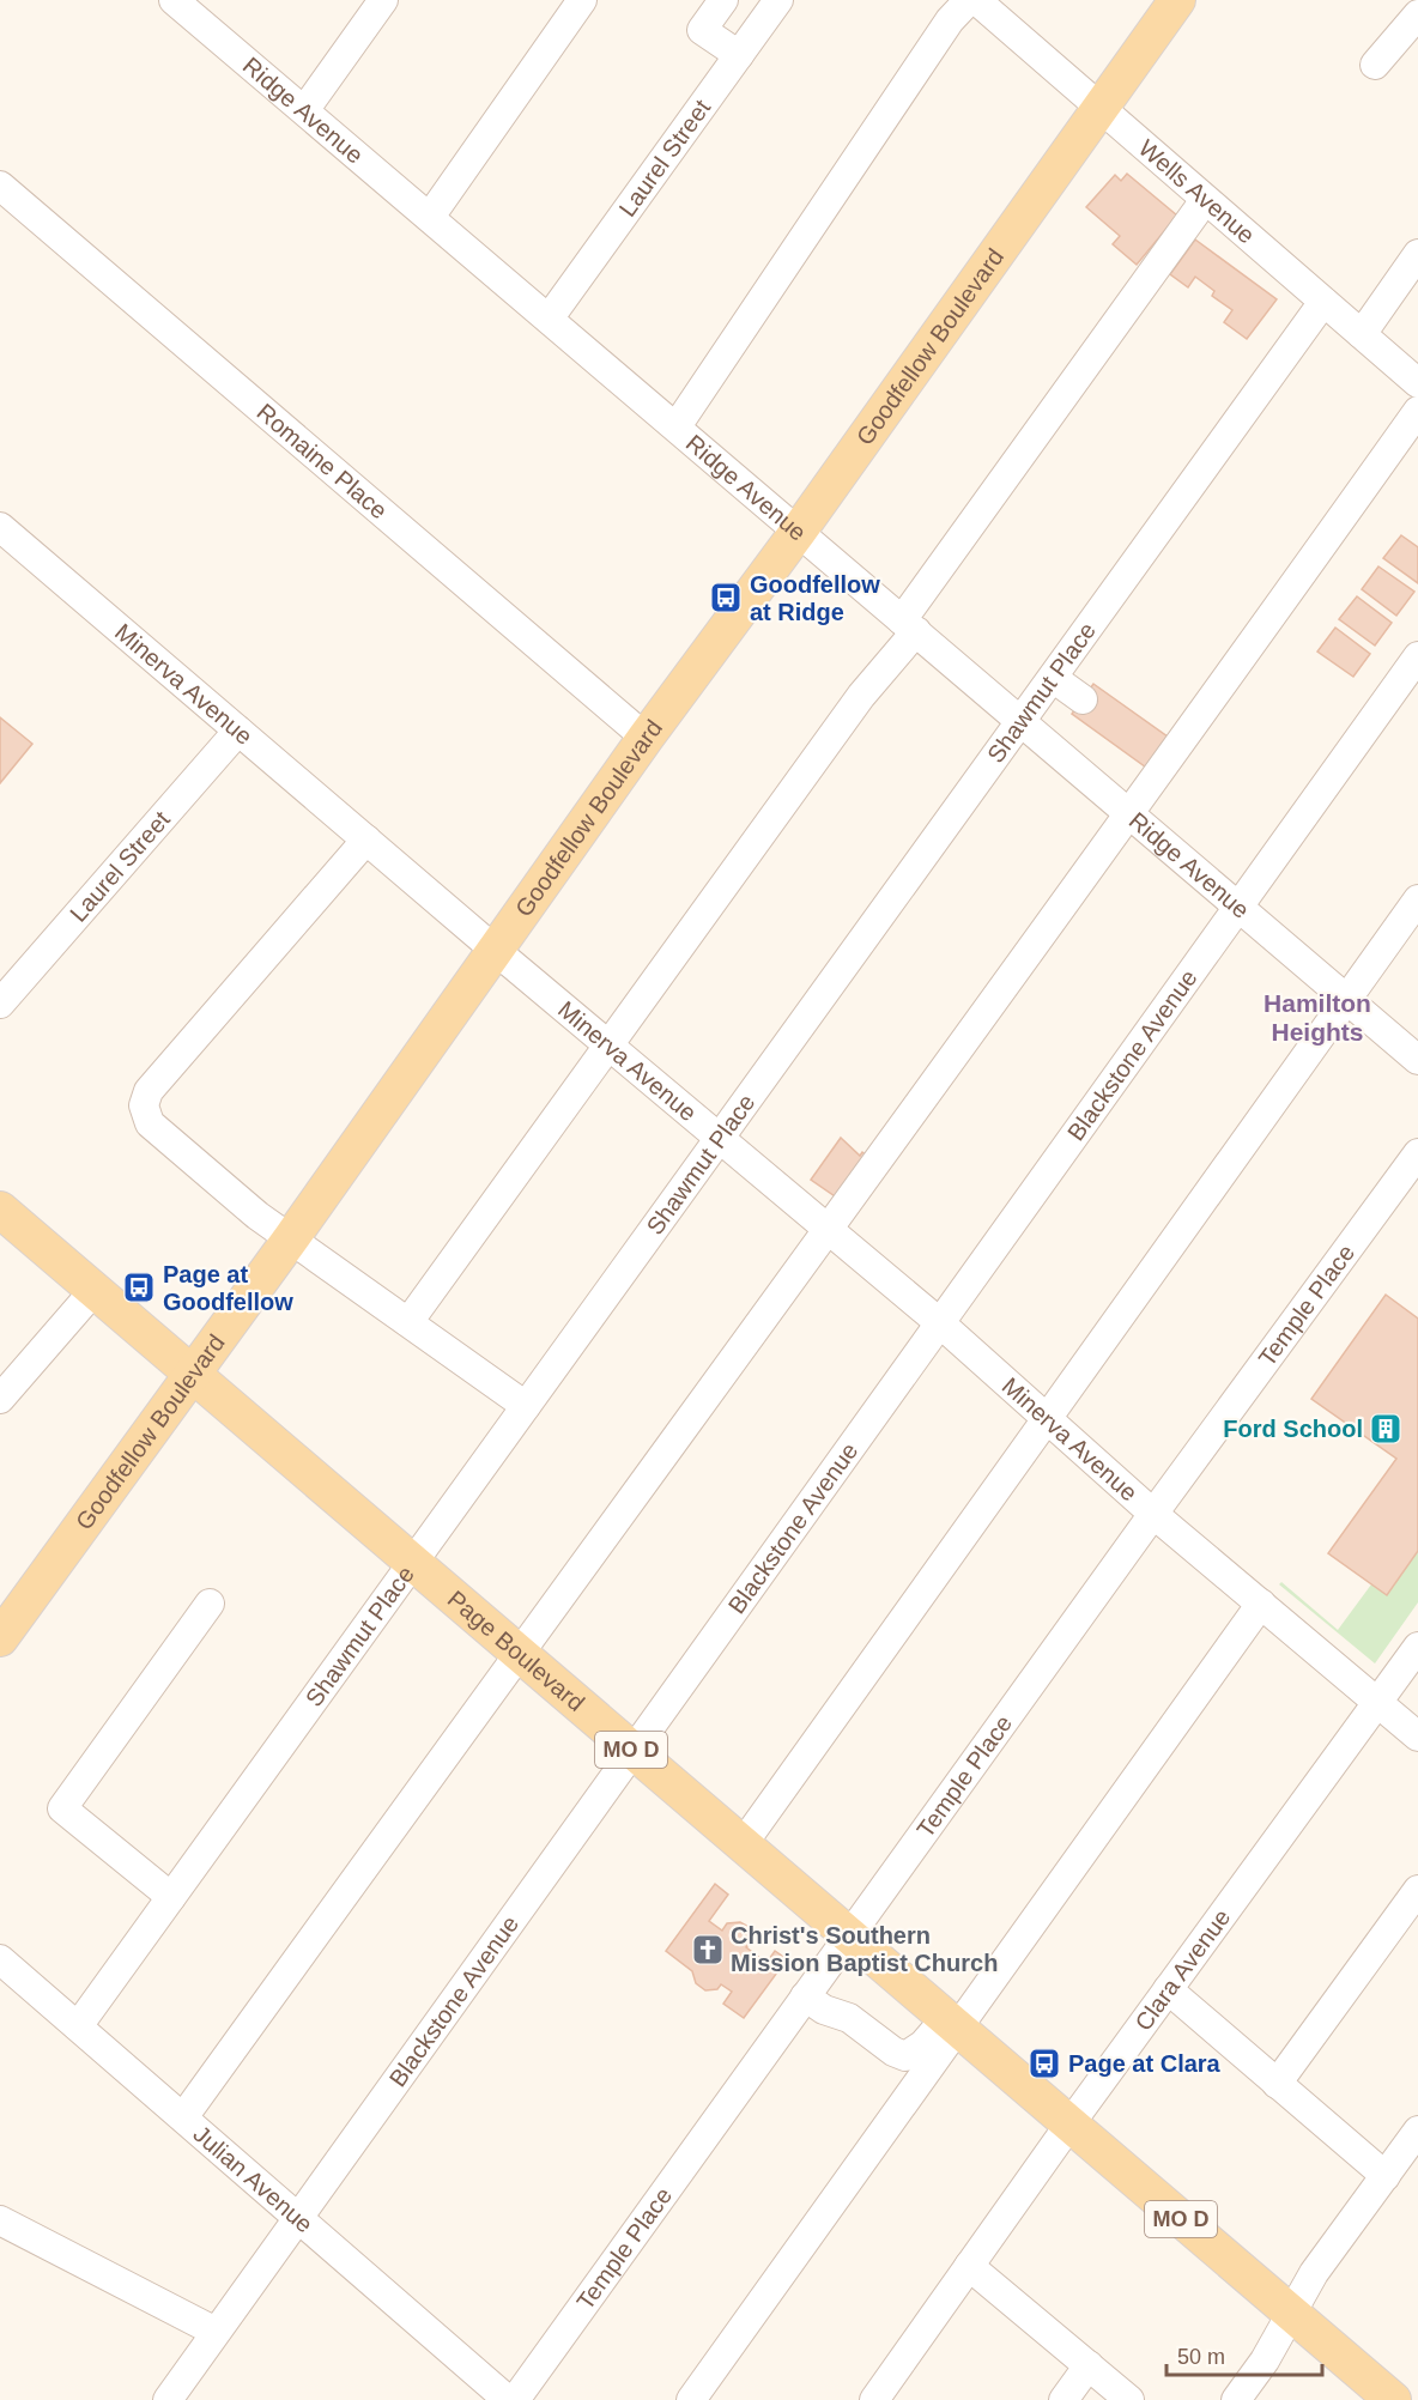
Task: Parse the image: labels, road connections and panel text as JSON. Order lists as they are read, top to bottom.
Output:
{
  "streets": {
    "main road": ["Goodfellow Boulevard", "Page Boulevard", "MO D"],
    "street": [
      "Ridge Avenue",
      "Laurel Street",
      "Wells Avenue",
      "Romaine Place",
      "Minerva Avenue",
      "Shawmut Place",
      "Blackstone Avenue",
      "Temple Place",
      "Clara Avenue",
      "Julian Avenue"
    ]
  },
  "crossings": [
    ["Ridge Avenue", "Laurel Street"],
    ["Ridge Avenue", "Goodfellow Boulevard"],
    ["Ridge Avenue", "Shawmut Place"],
    ["Ridge Avenue", "Blackstone Avenue"],
    ["Laurel Street", "Minerva Avenue"],
    ["Wells Avenue", "Goodfellow Boulevard"],
    ["Wells Avenue", "Shawmut Place"],
    ["Goodfellow Boulevard", "Romaine Place"],
    ["Goodfellow Boulevard", "Minerva Avenue"],
    ["Goodfellow Boulevard", "Page Boulevard"],
    ["Minerva Avenue", "Shawmut Place"],
    ["Minerva Avenue", "Blackstone Avenue"],
    ["Minerva Avenue", "Temple Place"],
    ["Minerva Avenue", "Clara Avenue"],
    ["Shawmut Place", "Page Boulevard"],
    ["Shawmut Place", "Julian Avenue"],
    ["Blackstone Avenue", "Page Boulevard"],
    ["Blackstone Avenue", "Julian Avenue"],
    ["Temple Place", "Page Boulevard"],
    ["Page Boulevard", "Clara Avenue"]
  ],
  "districts": ["Hamilton Heights"],
  "places": {
    "bus stop": ["Goodfellow at Ridge", "Page at Goodfellow", "Page at Clara"],
    "building": ["Ford School"],
    "church": ["Christ's Southern Mission Baptist Church"]
  },
  "scale_bar": "50 m"
}
